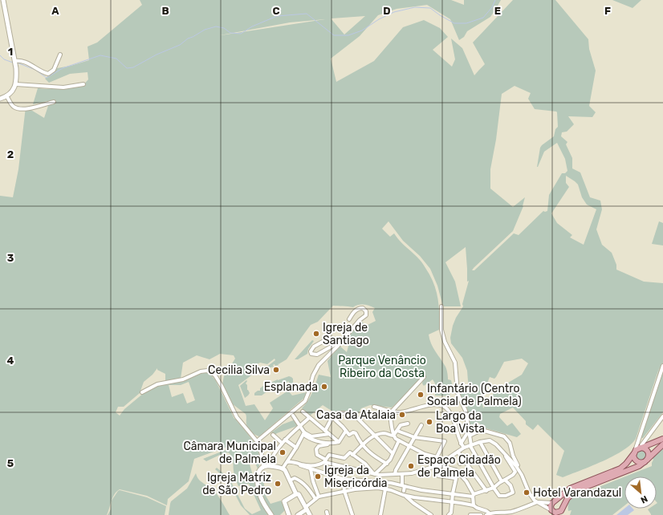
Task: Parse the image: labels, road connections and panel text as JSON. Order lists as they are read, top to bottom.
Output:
{
  "parks": ["Parque Venâncio Ribeiro da Costa"],
  "places": [
    "Igreja de Santiago",
    "Cecilia Silva",
    "Esplanada",
    "Infantário (Centro Social de Palmela)",
    "Casa da Atalaia",
    "Largo da Boa Vista",
    "Câmara Municipal de Palmela",
    "Espaço Cidadão de Palmela",
    "Igreja da Misericórdia",
    "Igreja Matriz de São Pedro",
    "Hotel Varandazul"
  ],
  "north": "bottom right",
  "grid": {
    "columns": [
      "A",
      "B",
      "C",
      "D",
      "E",
      "F"
    ],
    "rows": [
      "1",
      "2",
      "3",
      "4",
      "5"
    ]
  }
}
